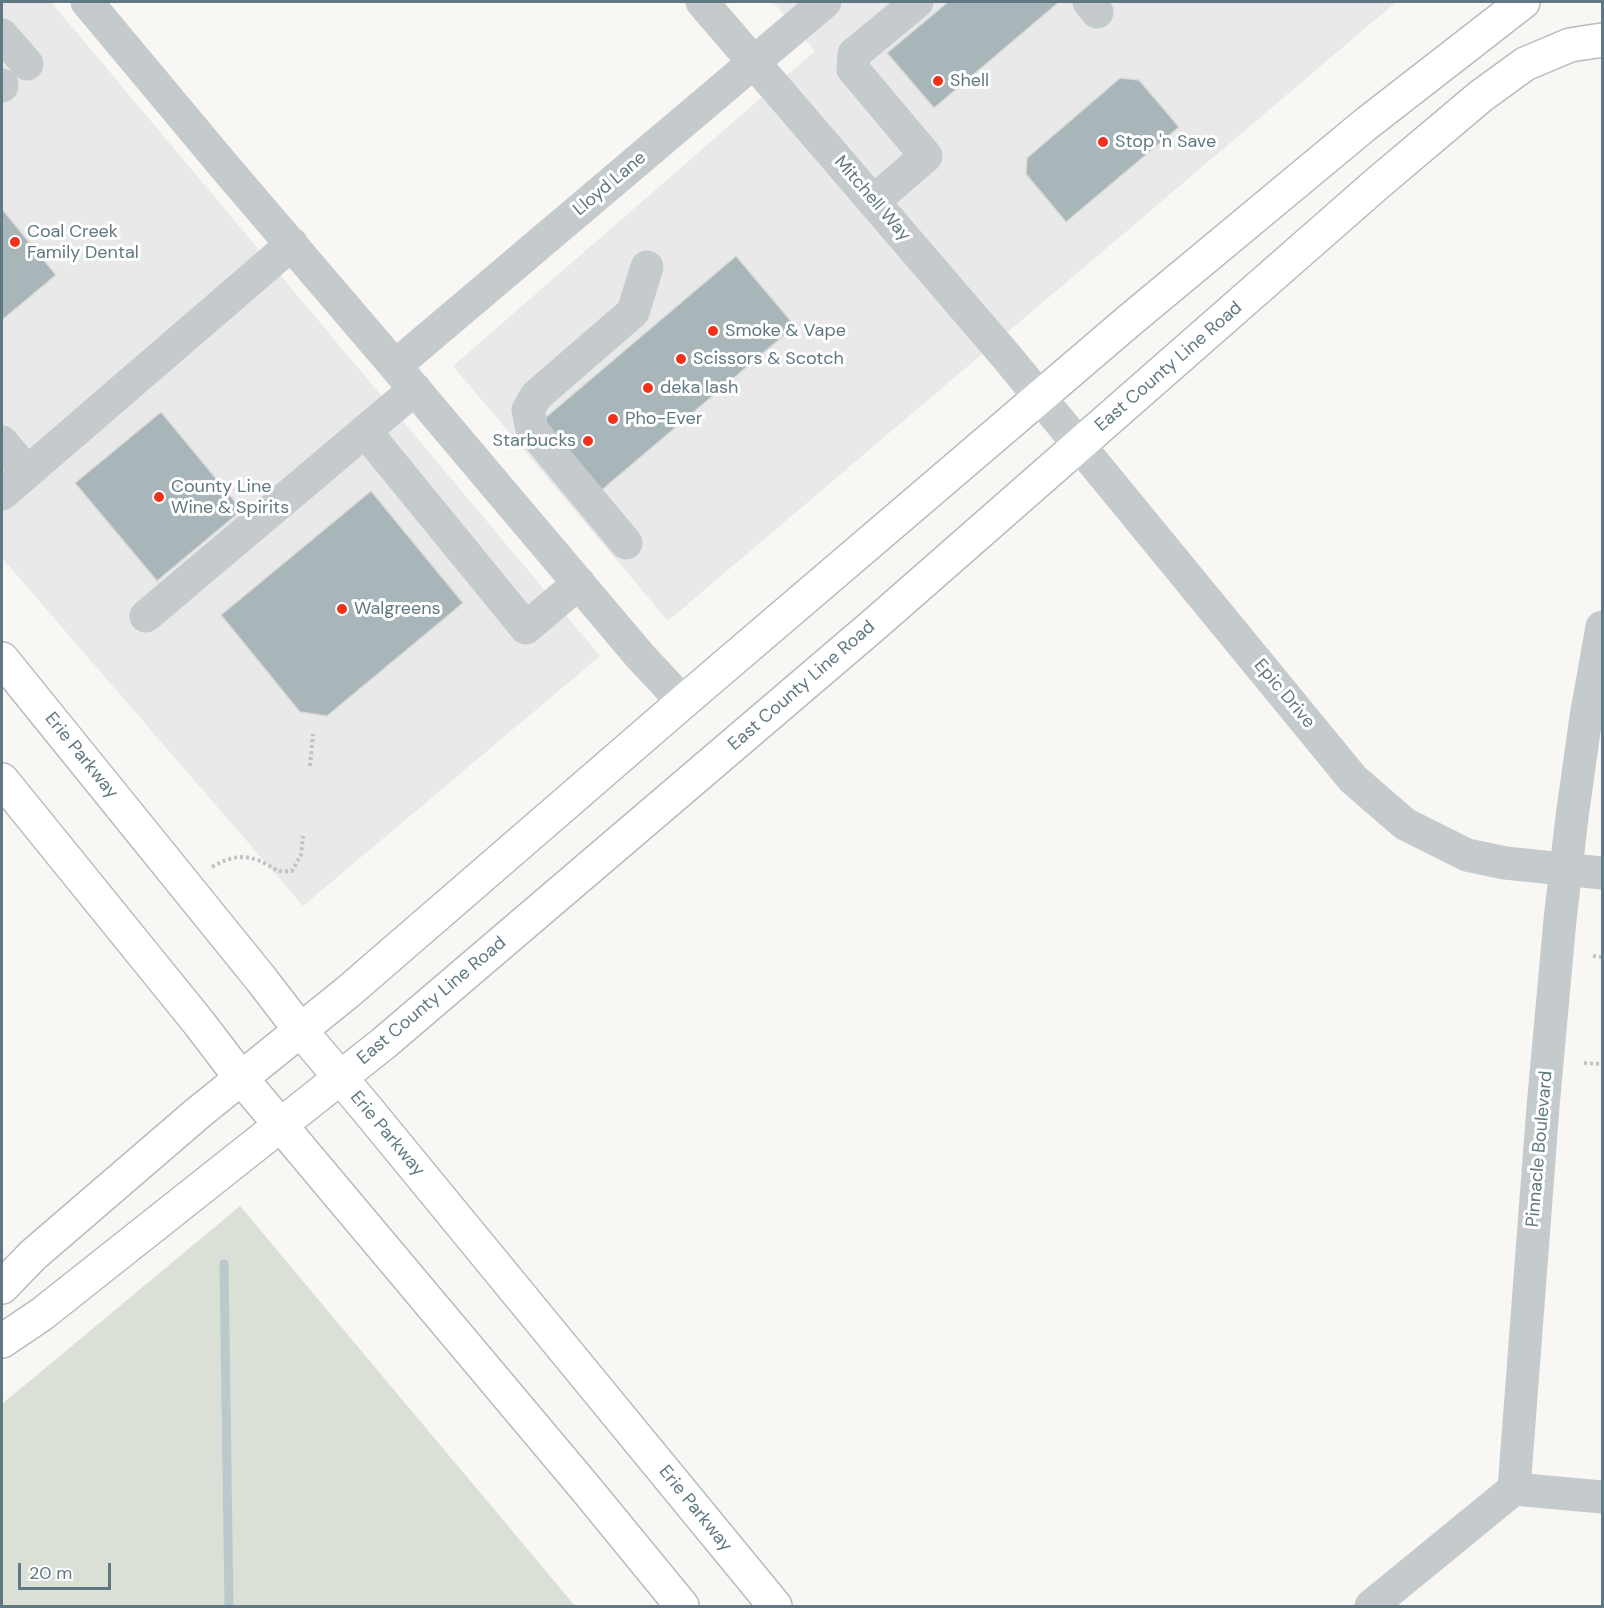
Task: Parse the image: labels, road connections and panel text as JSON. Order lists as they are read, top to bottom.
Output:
{
  "streets": {
    "main road": ["East County Line Road", "Erie Parkway"],
    "street": [
      "Lloyd Lane",
      "Mitchell Way",
      "Epic Drive",
      "Pinnacle Boulevard"
    ]
  },
  "crossings": [
    ["Lloyd Lane", "Mitchell Way"],
    ["Mitchell Way", "Epic Drive"],
    ["East County Line Road", "Epic Drive"],
    ["East County Line Road", "Erie Parkway"],
    ["Epic Drive", "Pinnacle Boulevard"]
  ],
  "places": [
    "Shell",
    "Stop 'n Save",
    "Coal Creek Family Dental",
    "Smoke & Vape",
    "Scissors & Scotch",
    "deka lash",
    "Pho-Ever",
    "Starbucks",
    "County Line Wine & Spirits",
    "Walgreens"
  ],
  "scale_bar": "20 m"
}
